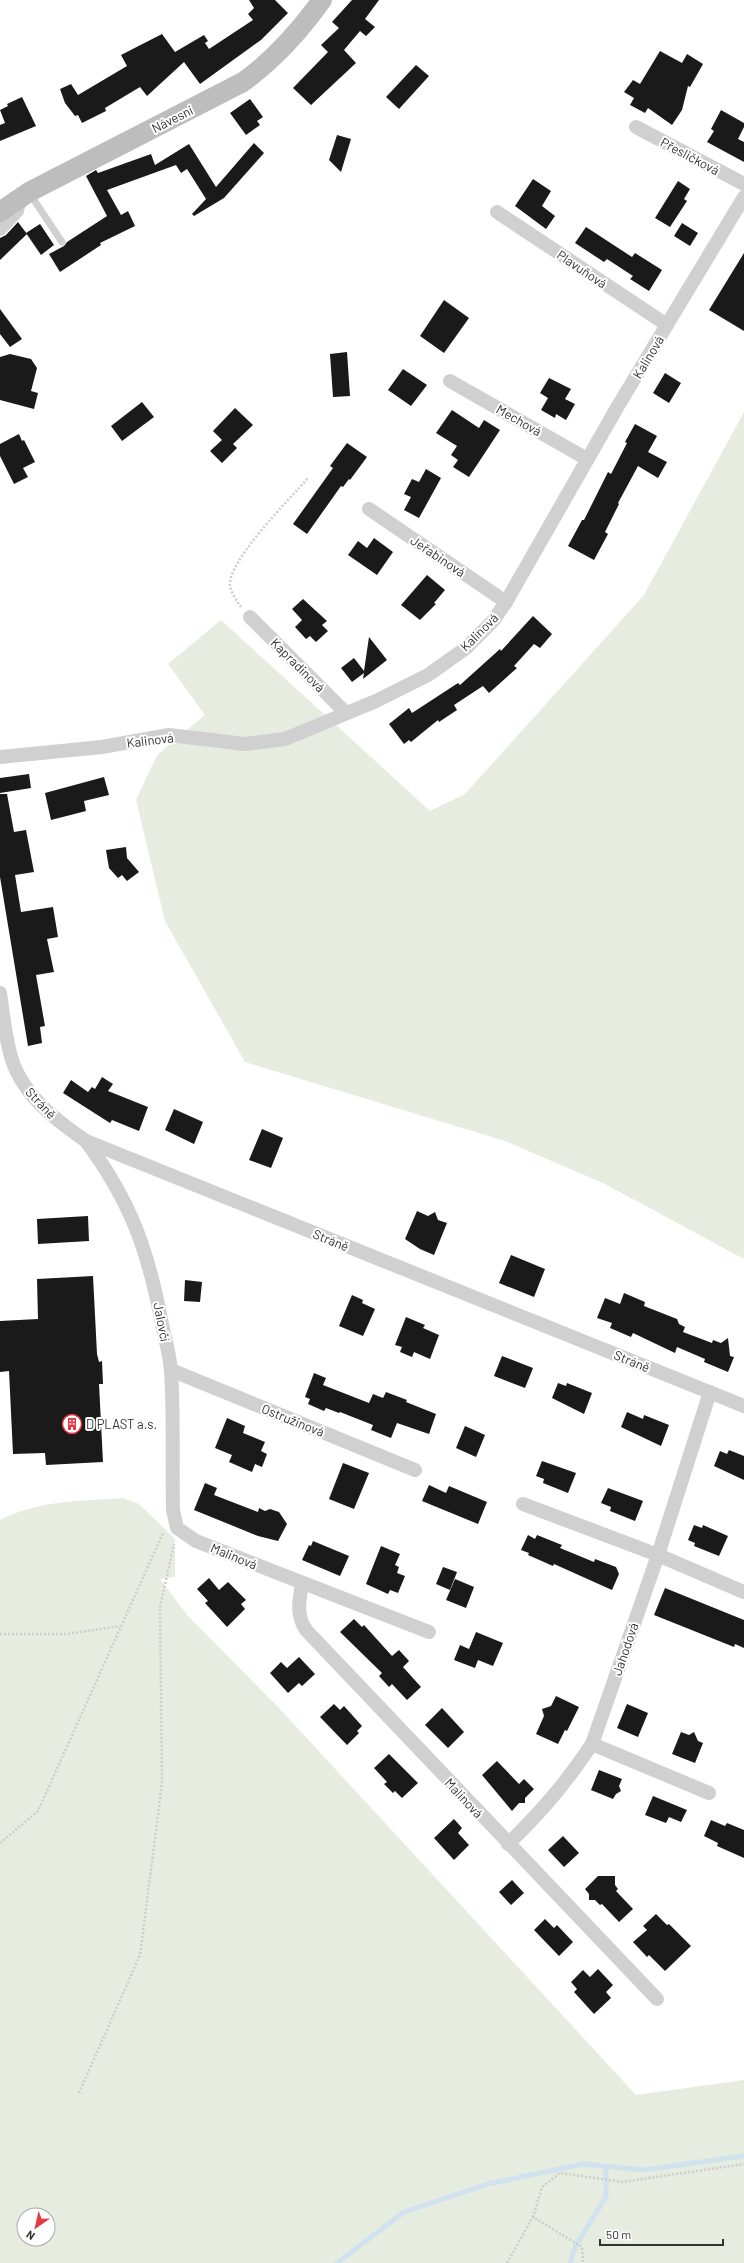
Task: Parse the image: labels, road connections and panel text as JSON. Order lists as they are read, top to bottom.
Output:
{
  "streets": {
    "street": [
      "Návesní",
      "Přesličková",
      "Plavuňová",
      "Kalinová",
      "Mechová",
      "Jeřabinová",
      "Kapradinová",
      "Stráně",
      "Jalovčí",
      "Ostružinová",
      "Malinová",
      "Jahodová"
    ]
  },
  "crossings": [
    ["Plavuňová", "Kalinová"],
    ["Kalinová", "Mechová"],
    ["Kalinová", "Jeřabinová"],
    ["Kalinová", "Kapradinová"],
    ["Stráně", "Jalovčí"],
    ["Stráně", "Jahodová"],
    ["Jalovčí", "Ostružinová"],
    ["Jalovčí", "Malinová"],
    ["Malinová", "Jahodová"]
  ],
  "places": {
    "building": ["D PLAST a.s."]
  },
  "scale_bar": "50 m",
  "north": "bottom left"
}
